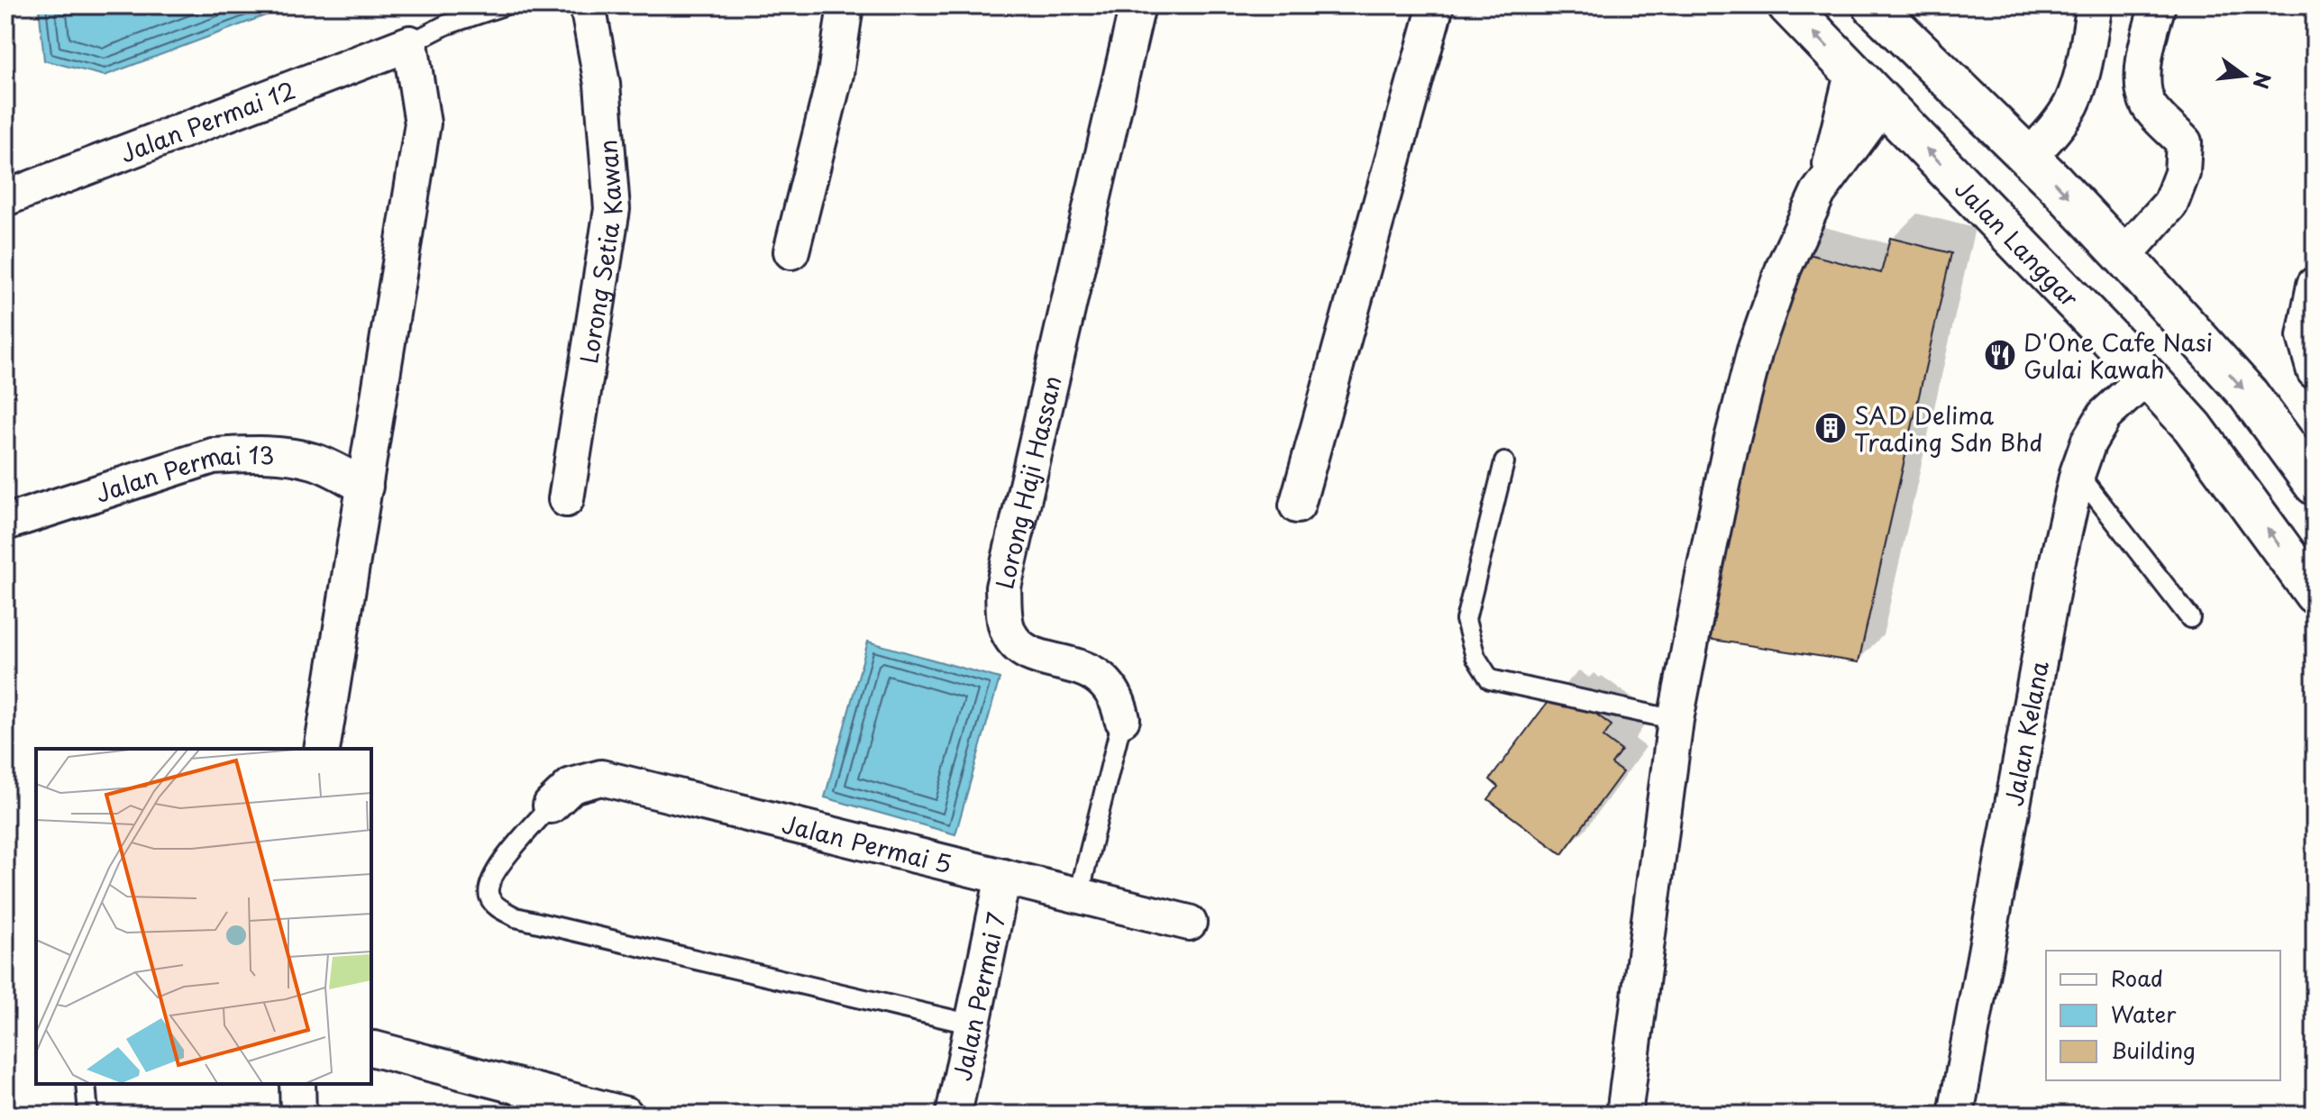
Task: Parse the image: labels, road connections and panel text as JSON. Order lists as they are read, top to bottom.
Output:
{
  "streets": {
    "highway": ["Jalan Langgar"],
    "street": [
      "Jalan Permai 12",
      "Lorong Setia Kawan",
      "Jalan Permai 13",
      "Lorong Haji Hassan",
      "Jalan Kelana",
      "Jalan Permai 5",
      "Jalan Permai 7"
    ]
  },
  "crossings": [
    ["Jalan Langgar", "Jalan Kelana"],
    ["Lorong Haji Hassan", "Jalan Permai 5"],
    ["Jalan Permai 5", "Jalan Permai 7"]
  ],
  "places": {
    "restaurant": ["D'One Cafe Nasi Gulai Kawah"],
    "building": ["SAD Delima Trading Sdn Bhd"]
  },
  "legend": ["Road", "Water", "Building"],
  "north": "right"
}
